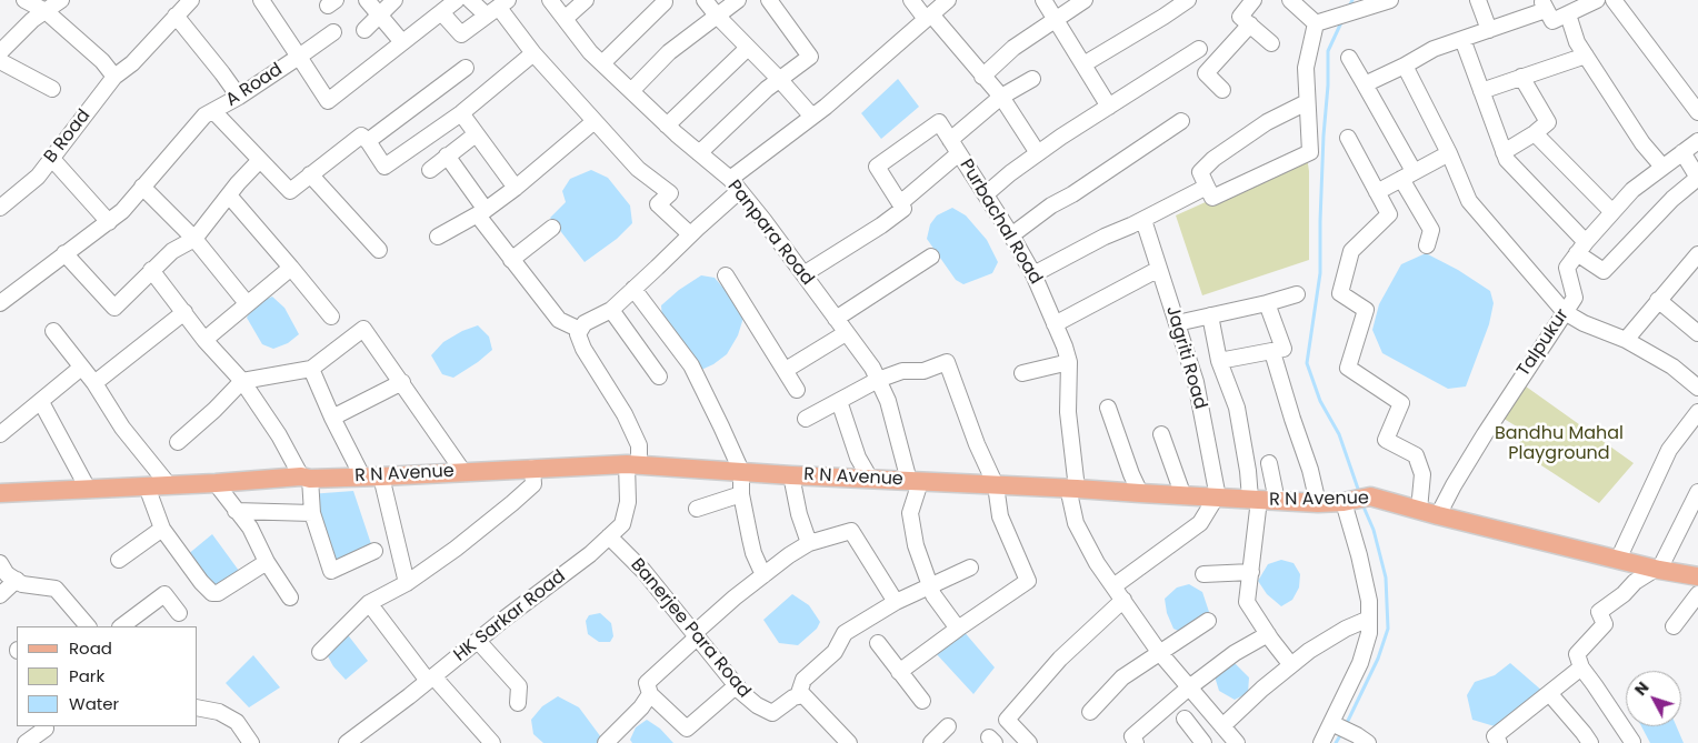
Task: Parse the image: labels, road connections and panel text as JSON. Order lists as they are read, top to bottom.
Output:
{
  "streets": {
    "main road": ["R N Avenue"],
    "street": [
      "A Road",
      "B Road",
      "Purbachal Road",
      "Panpara Road",
      "Talpukur",
      "Jagriti Road",
      "HK Sarkar Road",
      "Banerjee Para Road"
    ]
  },
  "crossings": [
    ["Purbachal Road", "R N Avenue"],
    ["Panpara Road", "R N Avenue"],
    ["Talpukur", "R N Avenue"],
    ["Jagriti Road", "R N Avenue"],
    ["R N Avenue", "HK Sarkar Road"],
    ["HK Sarkar Road", "Banerjee Para Road"]
  ],
  "parks": ["Bandhu Mahal Playground"],
  "legend": ["Road", "Park", "Water"],
  "north": "top left"
}
